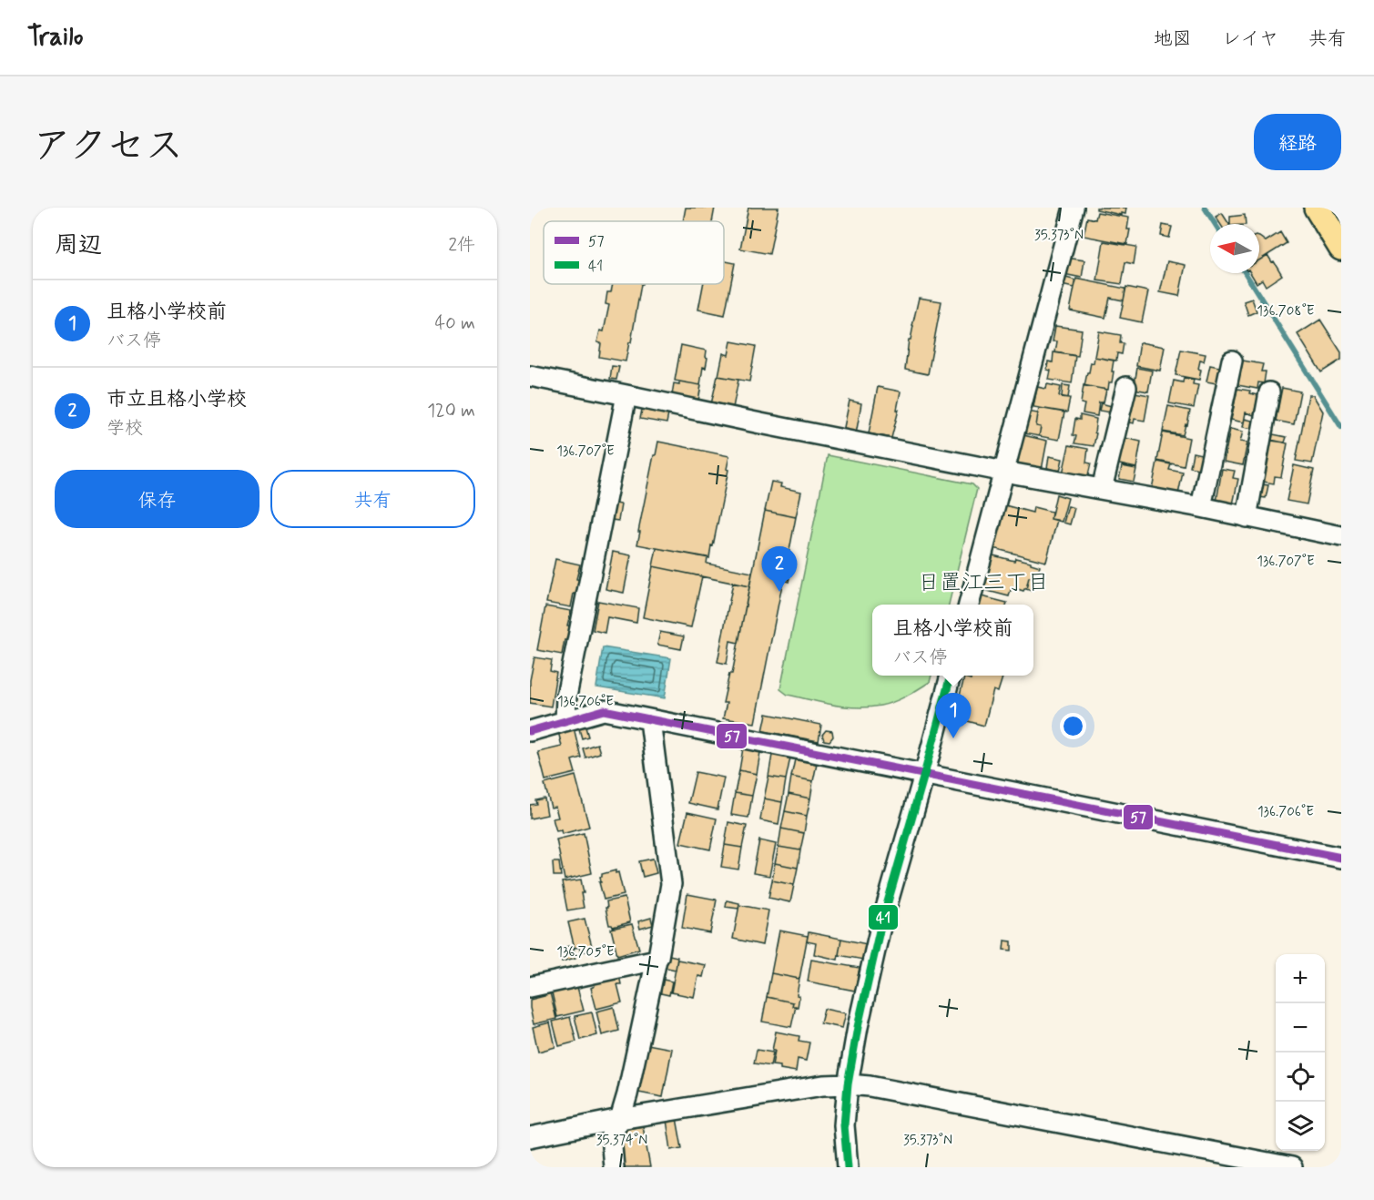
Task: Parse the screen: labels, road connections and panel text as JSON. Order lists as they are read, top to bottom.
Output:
{
  "districts": ["日置江三丁目"],
  "lines": ["transit line 41", "transit line 57"],
  "legend": ["57", "41"],
  "north": "left",
  "page": {
    "header": "Trailo",
    "nav": ["地図", "レイヤ", "共有"],
    "title": "アクセス",
    "buttons": [
      "経路",
      ["保存", "共有"]
    ],
    "heading": ["周辺", "2件"],
    "list": [
      {
        "mark": "1",
        "name": "且格小学校前",
        "note": "バス停",
        "value": "40 m"
      },
      {
        "mark": "2",
        "name": "市立且格小学校",
        "note": "学校",
        "value": "120 m"
      }
    ],
    "pins": ["2", "1"],
    "popup": ["且格小学校前", "バス停"],
    "map_buttons": ["+", "−"]
  },
  "coordinates": [
    "35.373°N",
    "136.708°E",
    "136.707°E",
    "136.706°E",
    "136.705°E",
    "35.374°N"
  ]
}
